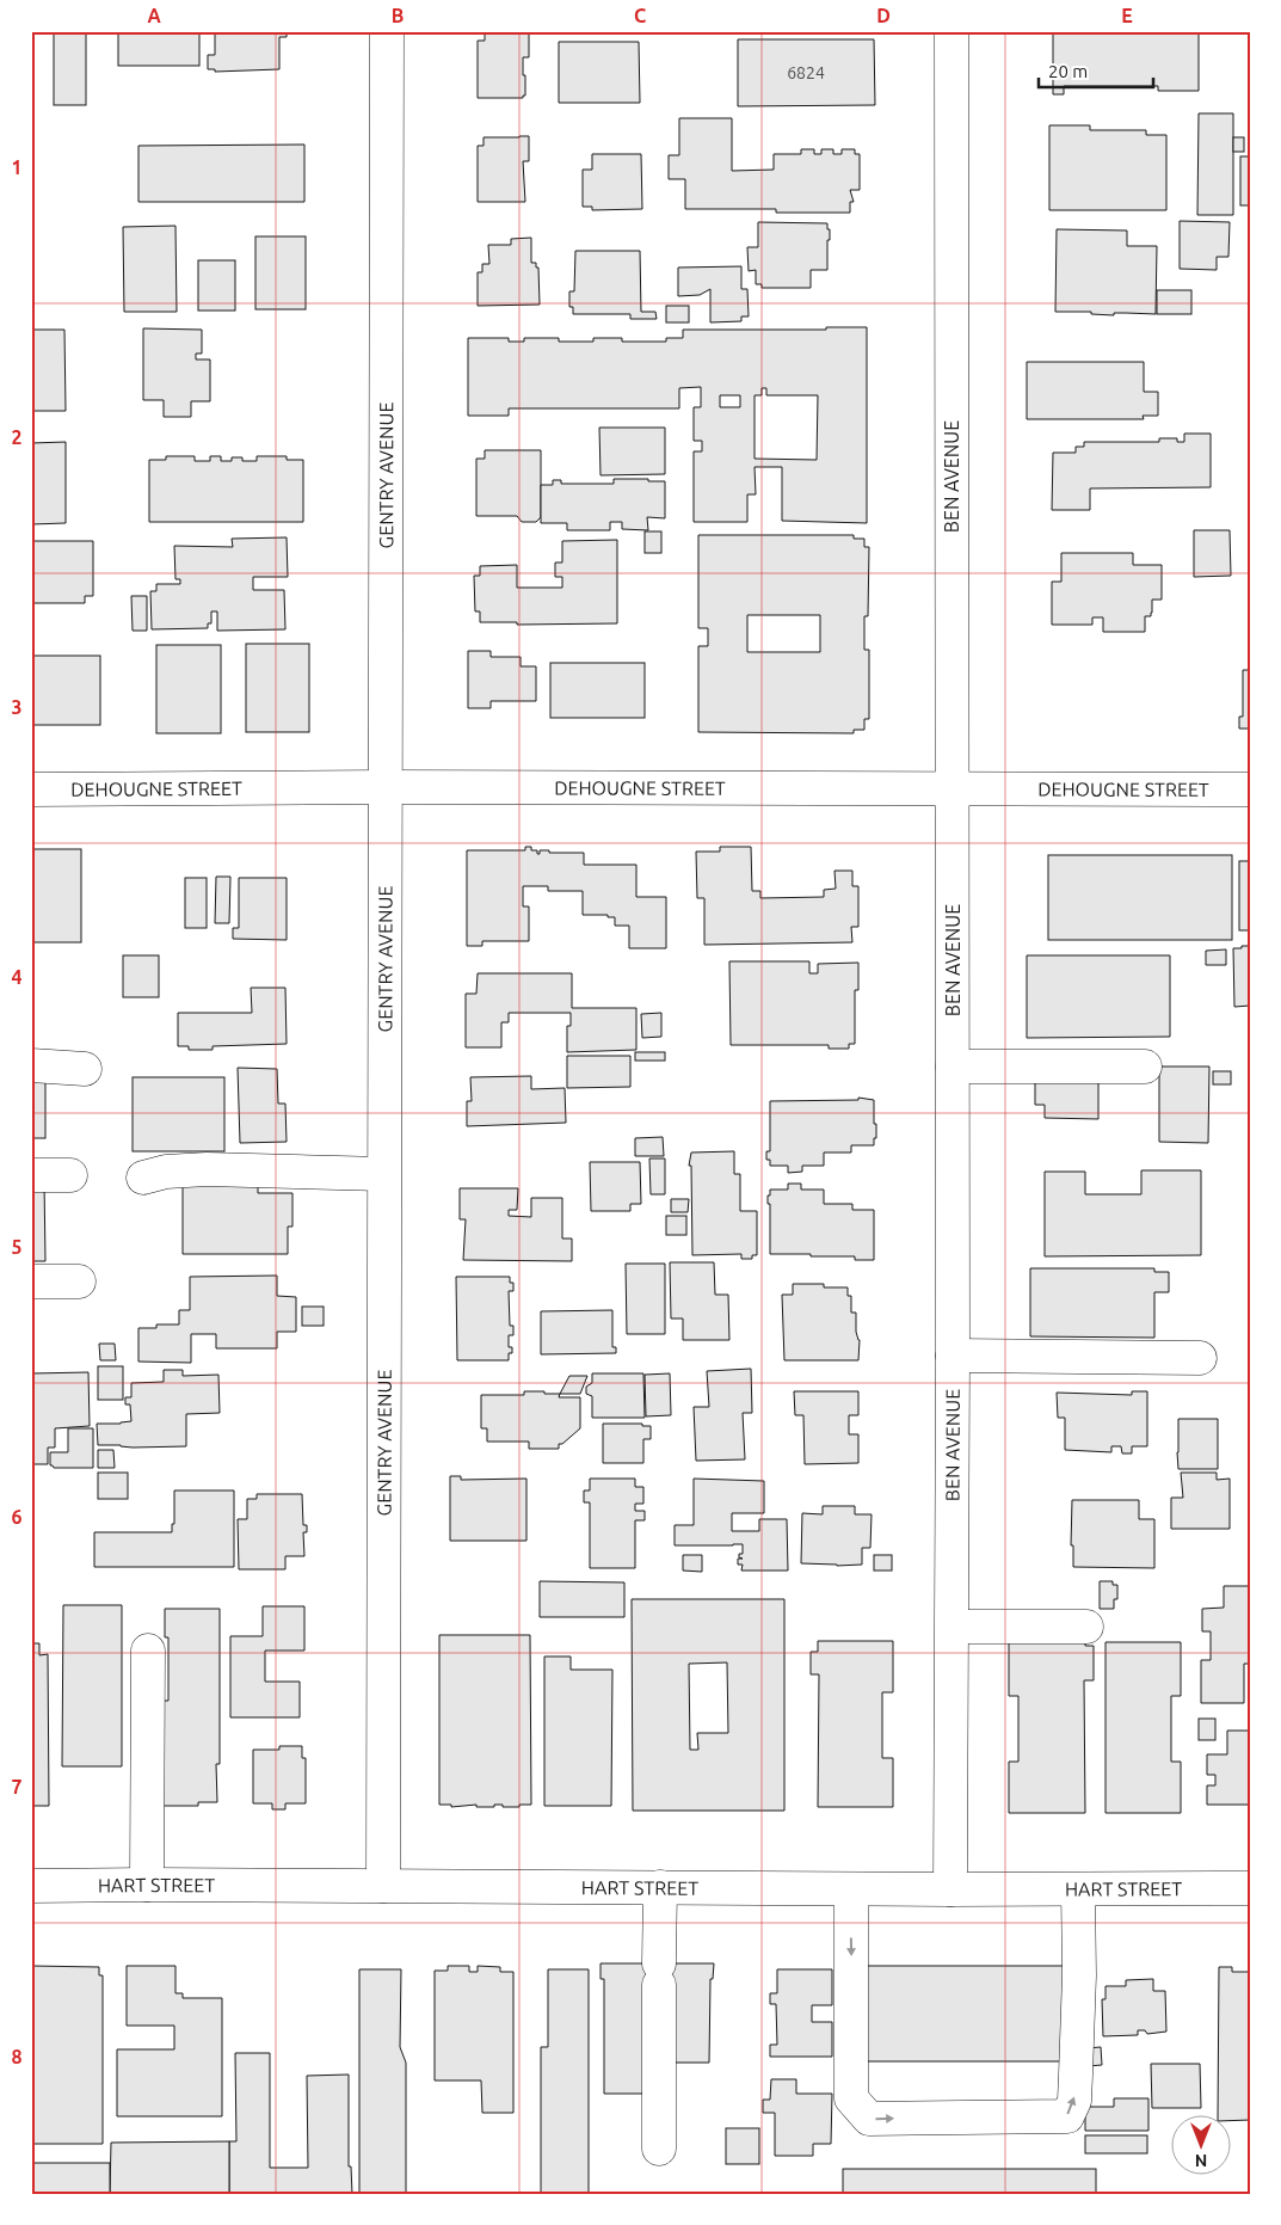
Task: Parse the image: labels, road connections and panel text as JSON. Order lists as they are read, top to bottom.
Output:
{
  "streets": {
    "street": [
      "GENTRY AVENUE",
      "BEN AVENUE",
      "DEHOUGNE STREET",
      "HART STREET"
    ]
  },
  "crossings": [
    ["GENTRY AVENUE", "DEHOUGNE STREET"],
    ["GENTRY AVENUE", "HART STREET"],
    ["BEN AVENUE", "DEHOUGNE STREET"],
    ["BEN AVENUE", "HART STREET"]
  ],
  "house_numbers": ["6824"],
  "scale_bar": "20 m",
  "north": "bottom",
  "grid": {
    "columns": [
      "A",
      "B",
      "C",
      "D",
      "E"
    ],
    "rows": [
      "1",
      "2",
      "3",
      "4",
      "5",
      "6",
      "7",
      "8"
    ]
  }
}
